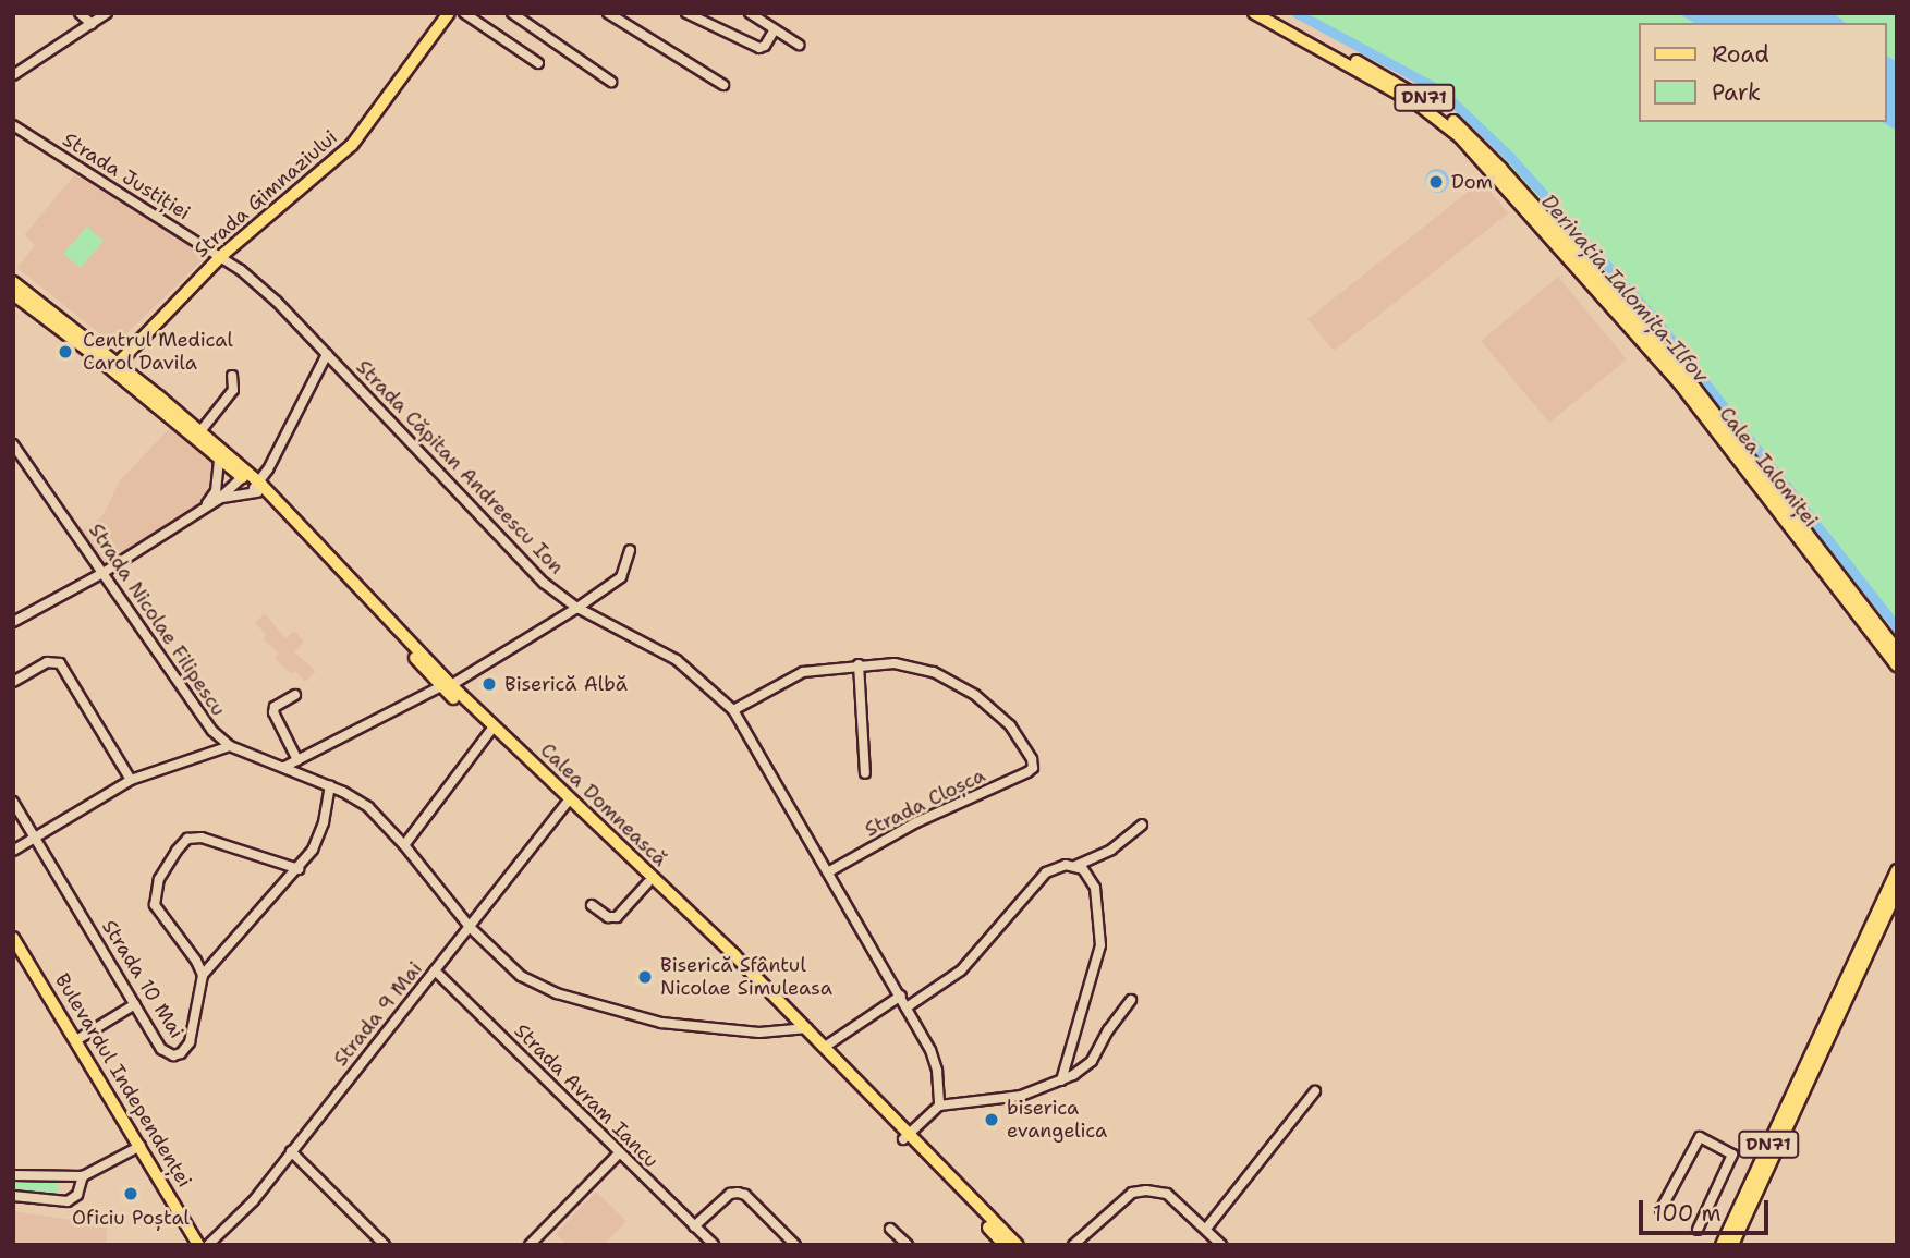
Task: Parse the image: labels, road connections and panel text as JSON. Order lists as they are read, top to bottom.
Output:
{
  "streets": {
    "main road": [
      "DN71",
      "Strada Gimnaziului",
      "Calea Ialomiței",
      "Calea Domnească",
      "Bulevardul Independenței"
    ],
    "street": [
      "Strada Justiției",
      "Strada Căpitan Andreescu Ion",
      "Strada Nicolae Filipescu",
      "Strada Cloșca",
      "Strada 10 Mai",
      "Strada 9 Mai",
      "Strada Avram Iancu"
    ]
  },
  "crossings": [
    ["Strada Justiției", "Strada Gimnaziului"],
    ["Strada Justiției", "Strada Căpitan Andreescu Ion"],
    ["Strada Gimnaziului", "Strada Căpitan Andreescu Ion"],
    ["Strada Gimnaziului", "Calea Domnească"],
    ["Strada Căpitan Andreescu Ion", "Strada Cloșca"],
    ["Strada Nicolae Filipescu", "Calea Domnească"],
    ["Strada Nicolae Filipescu", "Strada 9 Mai"],
    ["Calea Domnească", "Strada 9 Mai"],
    ["Strada 9 Mai", "Strada Avram Iancu"]
  ],
  "water": ["Derivația Ialomița-Ilfov"],
  "places": [
    "Dom",
    "Centrul Medical Carol Davila",
    "Biserică Albă",
    "Biserică Sfântul Nicolae Simuleasa",
    "biserica evangelica",
    "Oficiu Poștal"
  ],
  "legend": ["Road", "Park"],
  "scale_bar": "100 m"
}
